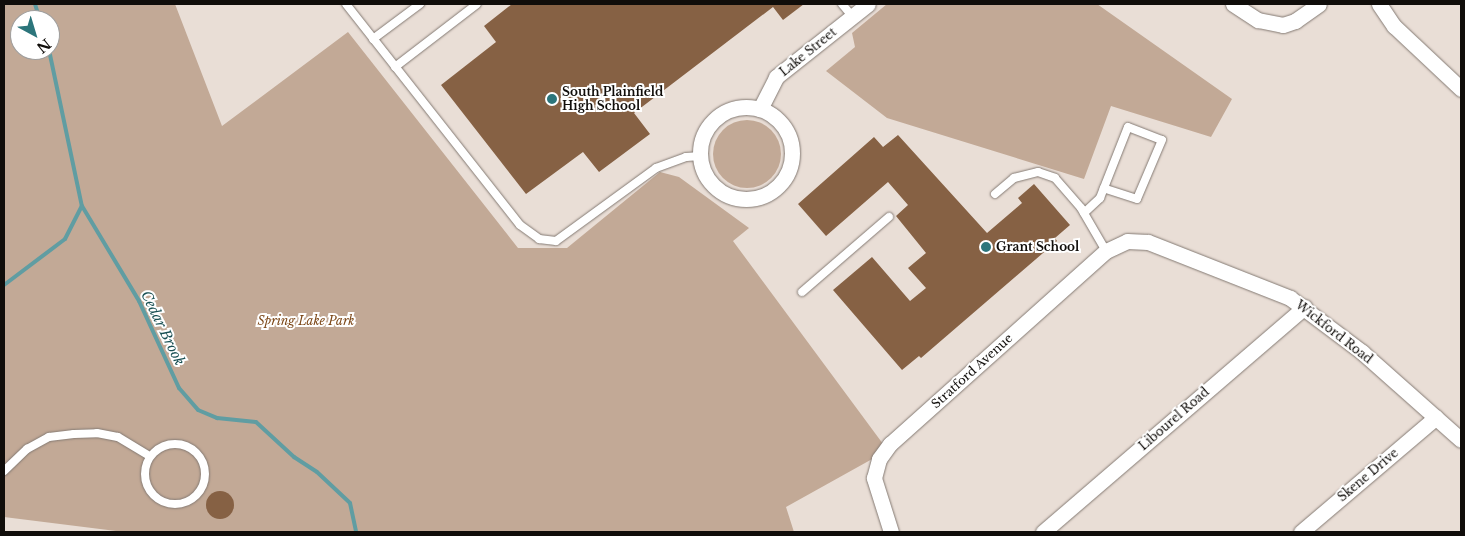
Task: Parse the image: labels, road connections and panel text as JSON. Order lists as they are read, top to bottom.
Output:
{
  "streets": {
    "street": [
      "Lake Street",
      "Wickford Road",
      "Stratford Avenue",
      "Libourel Road",
      "Skene Drive"
    ]
  },
  "crossings": [
    ["Wickford Road", "Stratford Avenue"],
    ["Wickford Road", "Libourel Road"],
    ["Wickford Road", "Skene Drive"]
  ],
  "water": ["Cedar Brook"],
  "parks": ["Spring Lake Park"],
  "places": ["South Plainfield High School", "Grant School"],
  "north": "bottom right"
}
